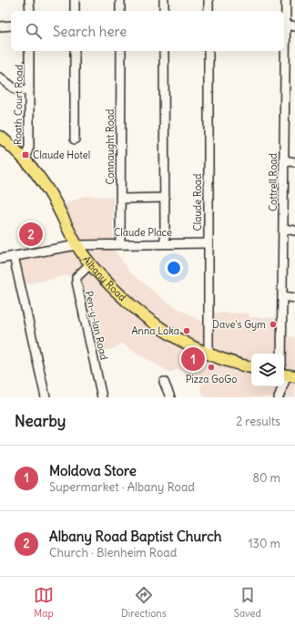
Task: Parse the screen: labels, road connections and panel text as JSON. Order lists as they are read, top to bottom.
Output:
{
  "streets": {
    "main road": ["Albany Road"],
    "street": [
      "Roath Court Road",
      "Connaught Road",
      "Cottrell Road",
      "Claude Road",
      "Claude Place",
      "Pen-y-lan Road"
    ]
  },
  "crossings": [
    ["Roath Court Road", "Albany Road"],
    ["Connaught Road", "Claude Place"],
    ["Claude Road", "Claude Place"],
    ["Claude Road", "Albany Road"],
    ["Claude Place", "Albany Road"],
    ["Albany Road", "Pen-y-lan Road"]
  ],
  "places": {
    "transit": ["Claude Hotel"],
    "other": ["Dave's Gym", "Anna Loka", "Pizza GoGo"]
  },
  "page": {
    "search": "Search here",
    "pins": ["2", "1"],
    "heading": ["Nearby", "2 results"],
    "list": [
      {
        "mark": "1",
        "name": "Moldova Store",
        "note": "Supermarket · Albany Road",
        "value": "80 m"
      },
      {
        "mark": "2",
        "name": "Albany Road Baptist Church",
        "note": "Church · Blenheim Road",
        "value": "130 m"
      }
    ],
    "nav": ["Map", "Directions", "Saved"]
  }
}
